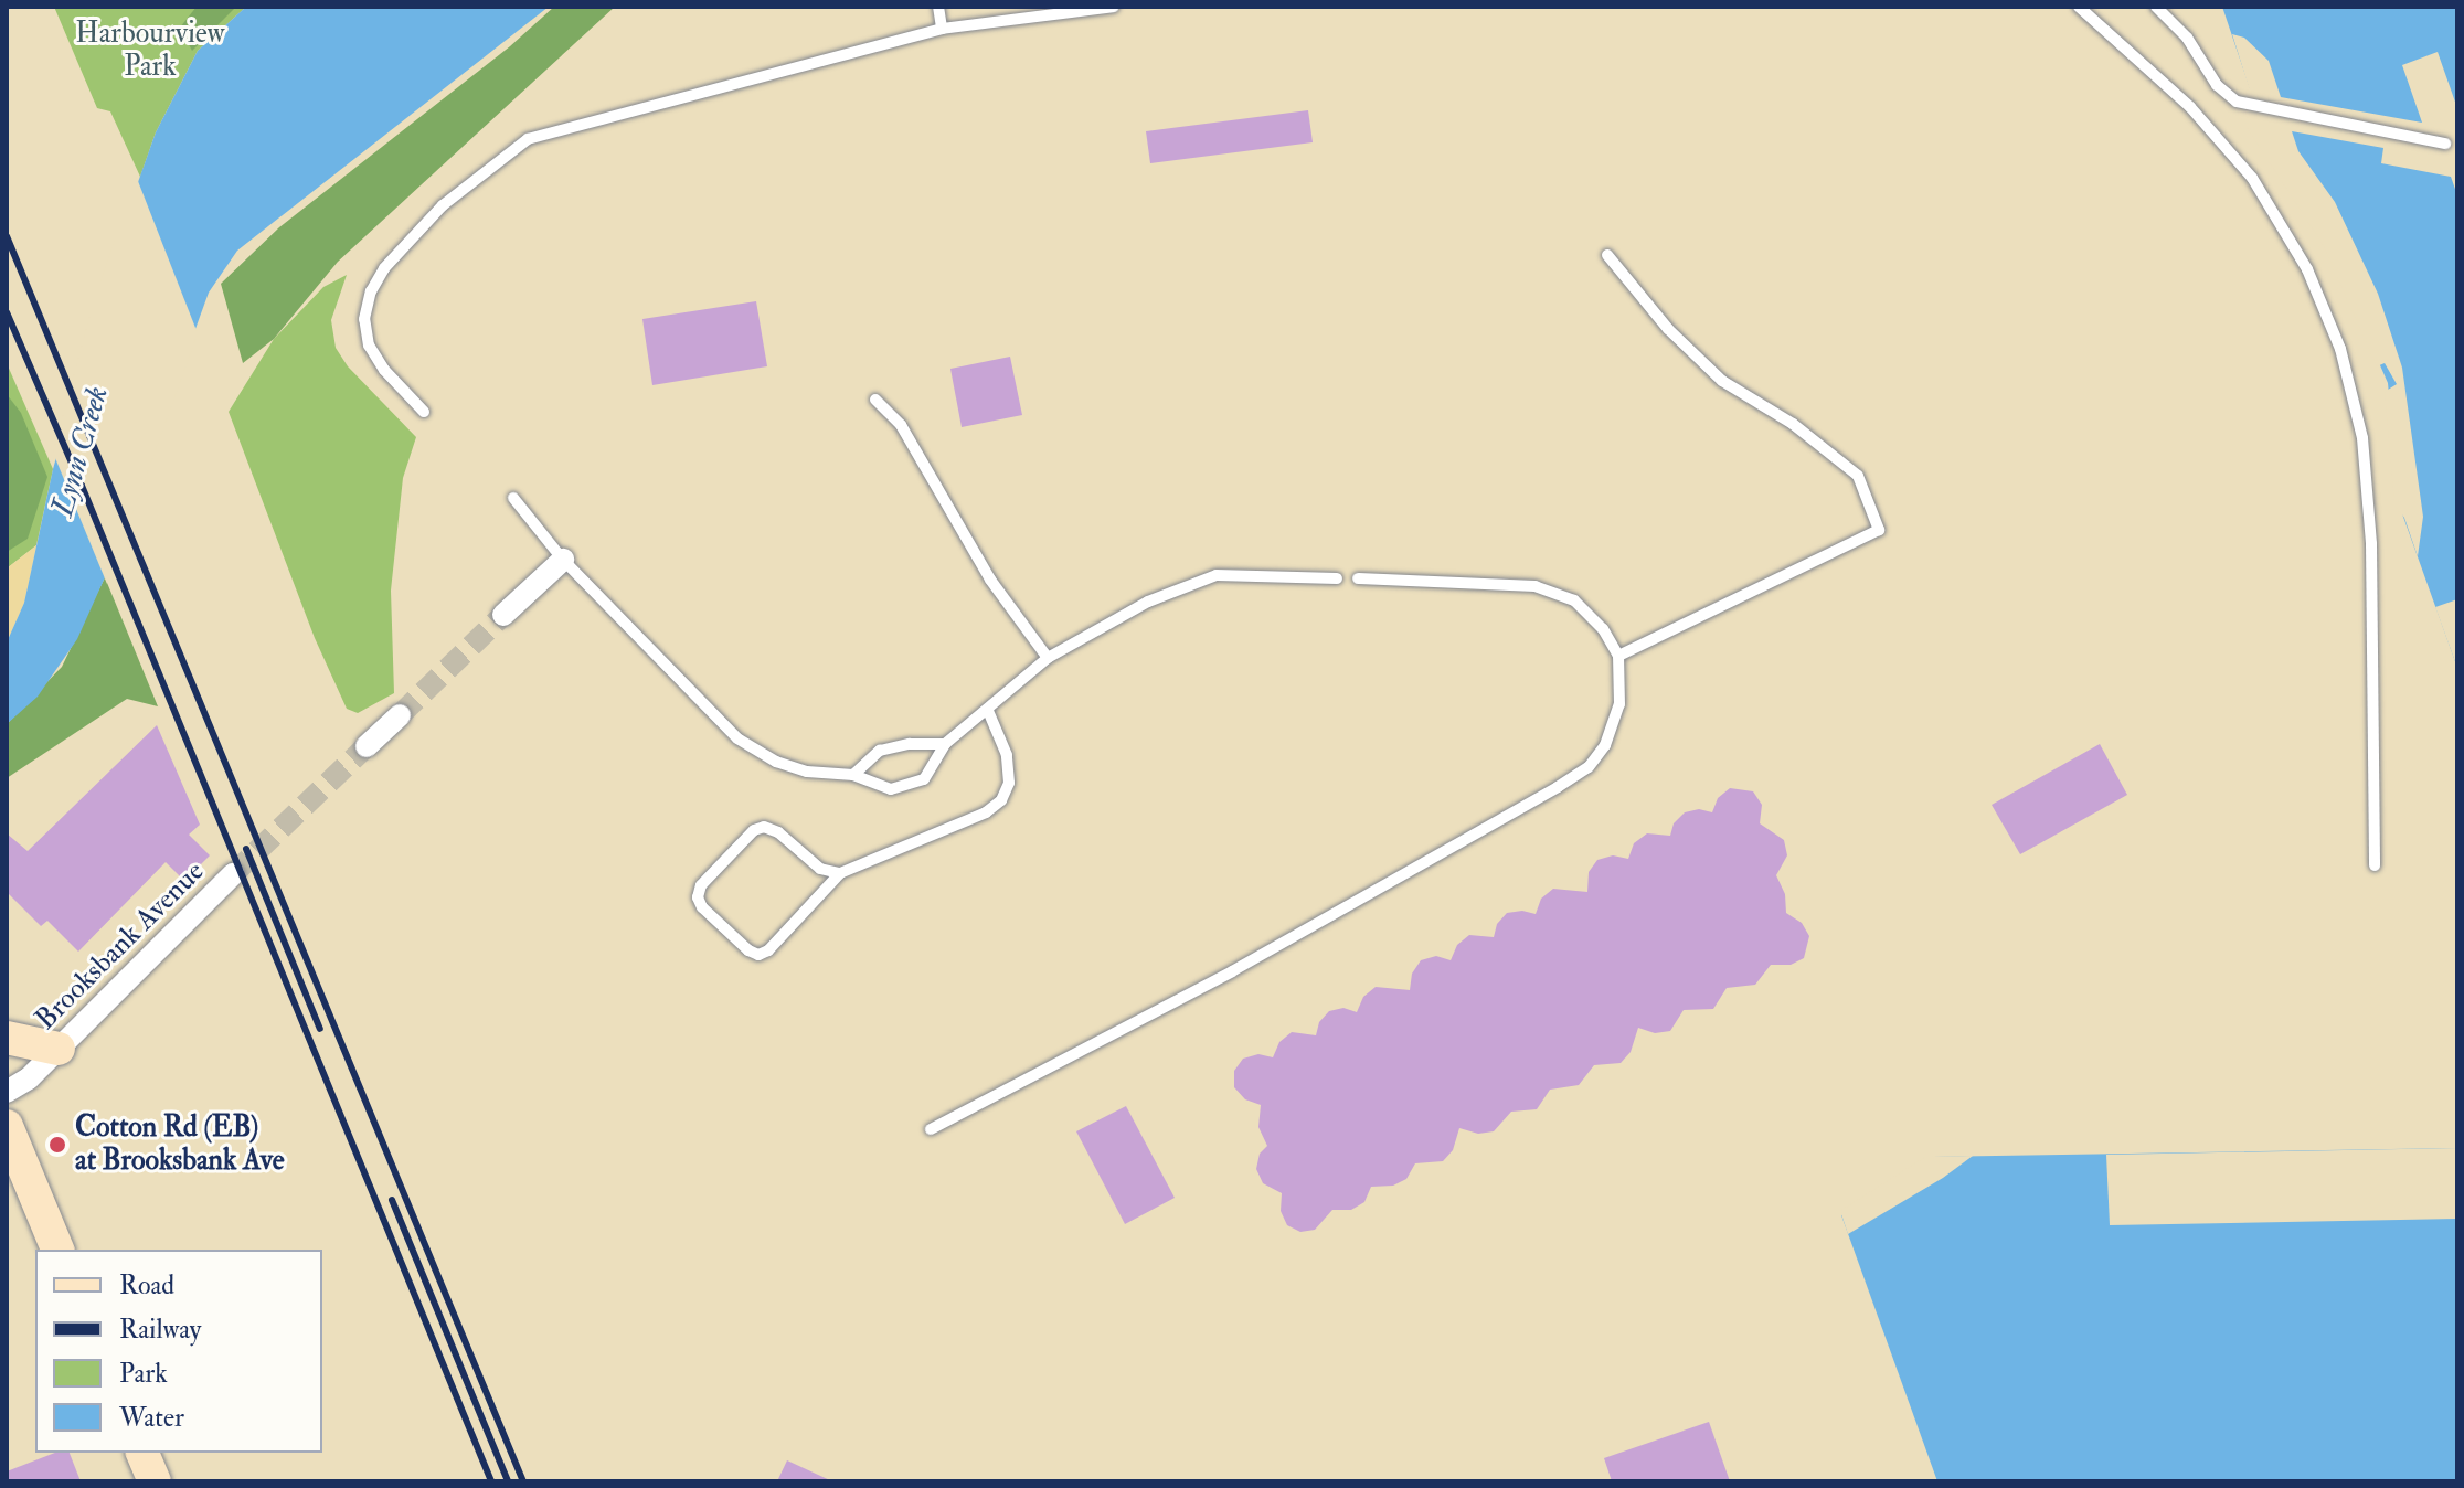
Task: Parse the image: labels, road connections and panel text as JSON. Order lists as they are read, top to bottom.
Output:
{
  "streets": {
    "street": ["Brooksbank Avenue"]
  },
  "water": ["Lynn Creek"],
  "parks": ["Harbourview Park"],
  "places": ["Cotton Rd (EB) at Brooksbank Ave"],
  "legend": [
    "Road",
    "Railway",
    "Park",
    "Water"
  ]
}
